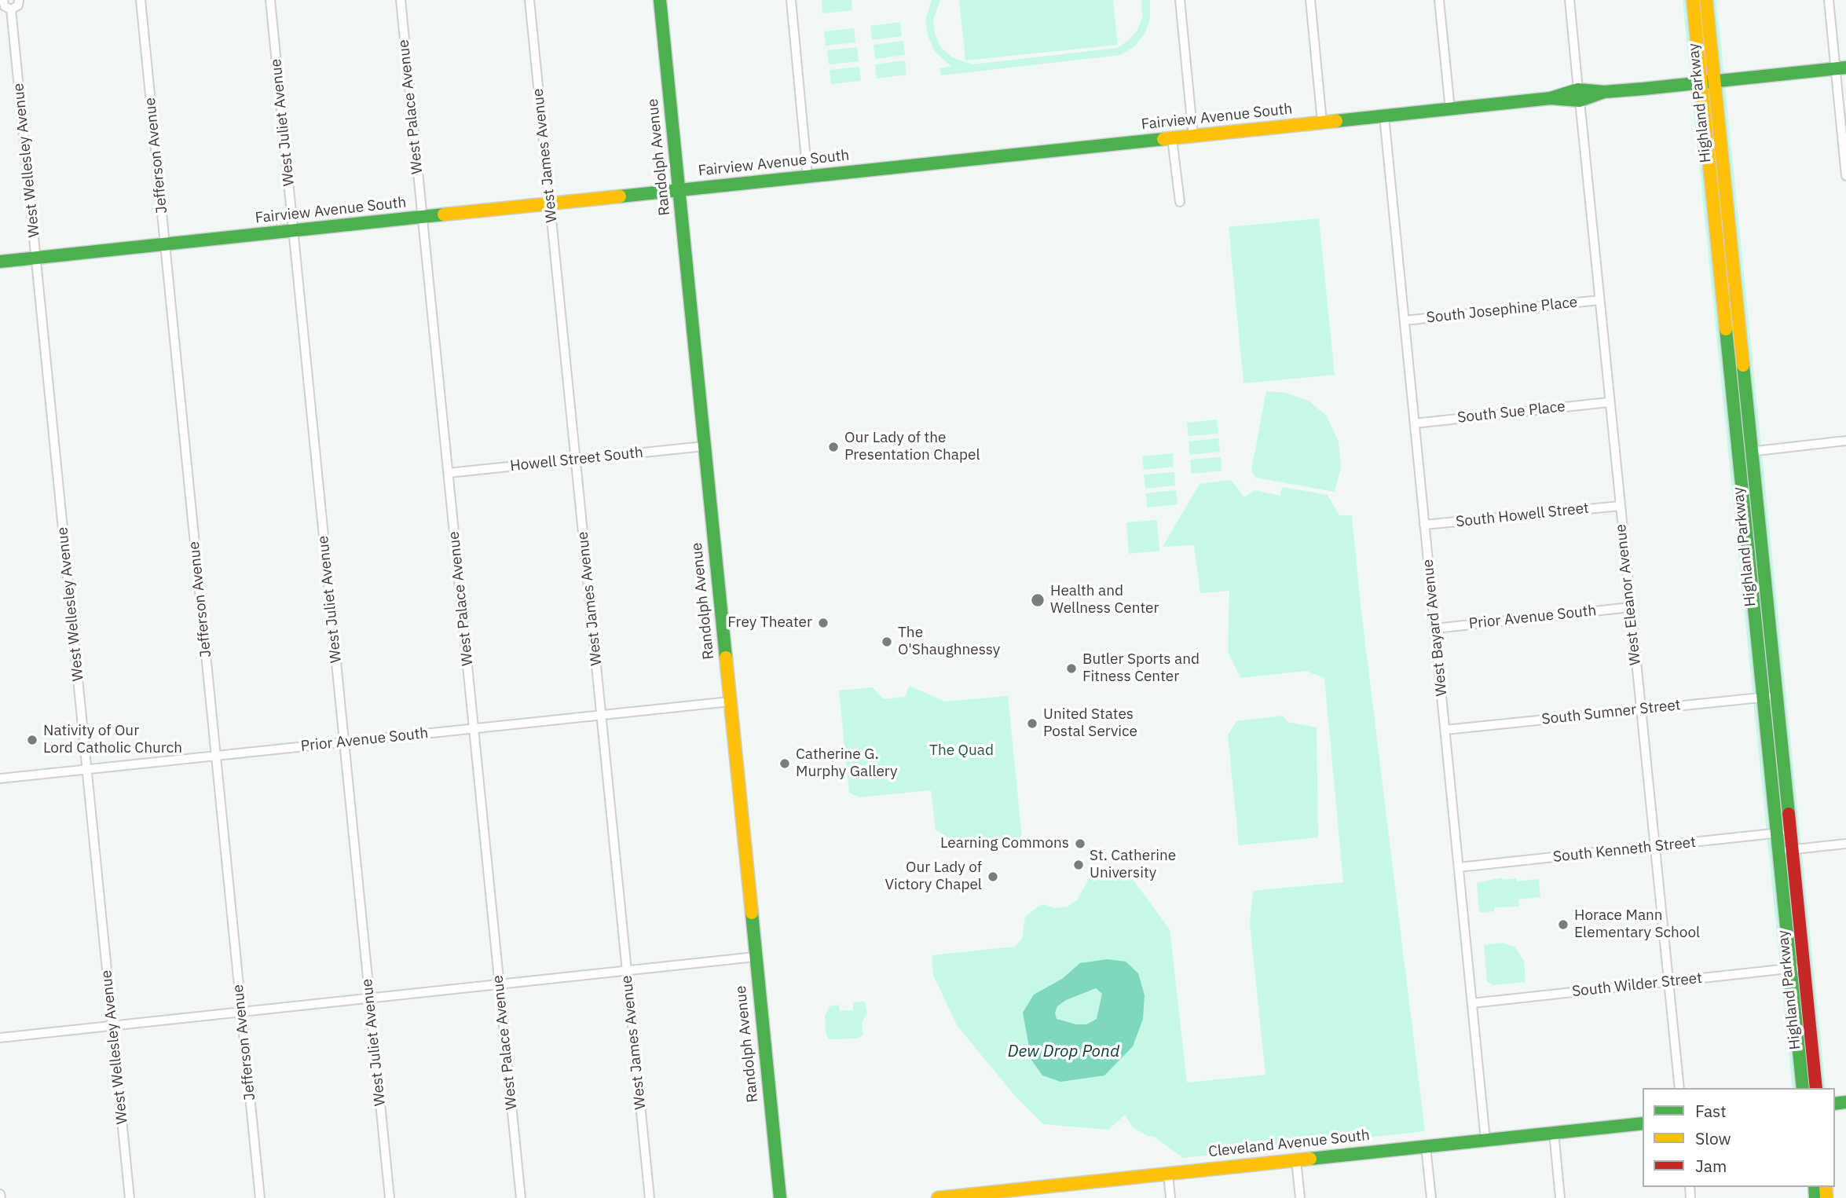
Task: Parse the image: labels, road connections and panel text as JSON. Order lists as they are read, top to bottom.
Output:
{
  "streets": {
    "street": [
      "Highland Parkway",
      "West Palace Avenue",
      "Fairview Avenue South",
      "West Juliet Avenue",
      "Jefferson Avenue",
      "West James Avenue",
      "Randolph Avenue",
      "West Wellesley Avenue",
      "South Josephine Place",
      "South Sue Place",
      "Howell Street South",
      "South Howell Street",
      "West Eleanor Avenue",
      "Prior Avenue South",
      "West Bayard Avenue",
      "South Sumner Street",
      "South Kenneth Street",
      "South Wilder Street",
      "Cleveland Avenue South"
    ]
  },
  "crossings": [
    ["Highland Parkway", "Fairview Avenue South"],
    ["Highland Parkway", "South Sumner Street"],
    ["Highland Parkway", "South Kenneth Street"],
    ["Highland Parkway", "South Wilder Street"],
    ["West Palace Avenue", "Fairview Avenue South"],
    ["West Palace Avenue", "Howell Street South"],
    ["West Palace Avenue", "Prior Avenue South"],
    ["Fairview Avenue South", "West Juliet Avenue"],
    ["Fairview Avenue South", "Jefferson Avenue"],
    ["Fairview Avenue South", "West James Avenue"],
    ["Fairview Avenue South", "Randolph Avenue"],
    ["Fairview Avenue South", "West Wellesley Avenue"],
    ["Fairview Avenue South", "West Eleanor Avenue"],
    ["Fairview Avenue South", "West Bayard Avenue"],
    ["West Juliet Avenue", "Prior Avenue South"],
    ["Jefferson Avenue", "Prior Avenue South"],
    ["West James Avenue", "Howell Street South"],
    ["West James Avenue", "Prior Avenue South"],
    ["Randolph Avenue", "Howell Street South"],
    ["Randolph Avenue", "Prior Avenue South"],
    ["West Wellesley Avenue", "Prior Avenue South"],
    ["South Josephine Place", "West Eleanor Avenue"],
    ["South Josephine Place", "West Bayard Avenue"],
    ["South Sue Place", "West Eleanor Avenue"],
    ["South Sue Place", "West Bayard Avenue"],
    ["South Howell Street", "West Eleanor Avenue"],
    ["South Howell Street", "West Bayard Avenue"],
    ["West Eleanor Avenue", "Prior Avenue South"],
    ["West Eleanor Avenue", "South Sumner Street"],
    ["West Eleanor Avenue", "South Kenneth Street"],
    ["West Eleanor Avenue", "South Wilder Street"],
    ["Prior Avenue South", "West Bayard Avenue"],
    ["West Bayard Avenue", "South Sumner Street"],
    ["West Bayard Avenue", "South Kenneth Street"],
    ["West Bayard Avenue", "South Wilder Street"],
    ["West Bayard Avenue", "Cleveland Avenue South"]
  ],
  "water": ["Dew Drop Pond"],
  "parks": ["The Quad"],
  "places": [
    "Our Lady of the Presentation Chapel",
    "Health and Wellness Center",
    "Frey Theater",
    "The O'Shaughnessy",
    "Butler Sports and Fitness Center",
    "United States Postal Service",
    "Nativity of Our Lord Catholic Church",
    "Catherine G. Murphy Gallery",
    "Learning Commons",
    "St. Catherine University",
    "Our Lady of Victory Chapel",
    "Horace Mann Elementary School"
  ],
  "legend": ["Fast", "Slow", "Jam"]
}
